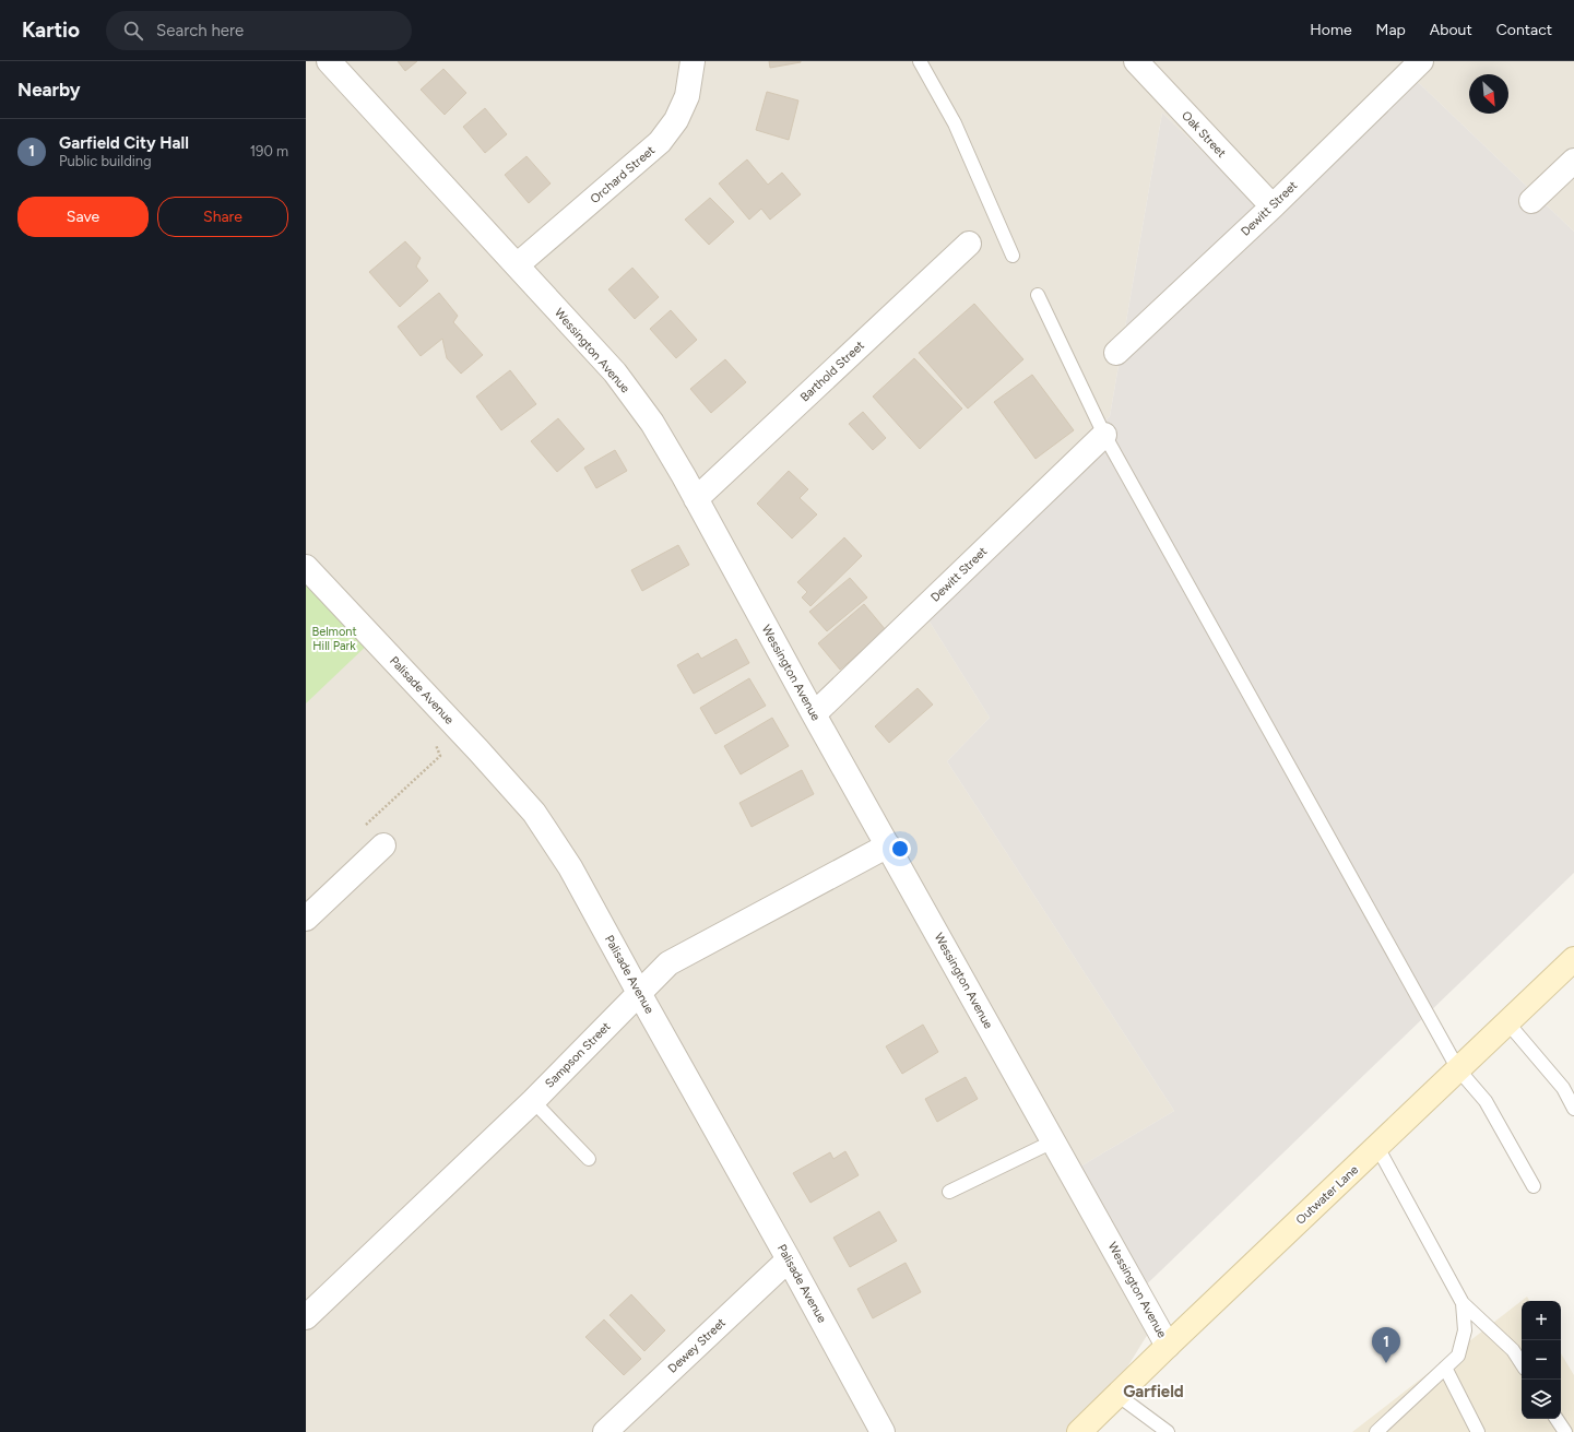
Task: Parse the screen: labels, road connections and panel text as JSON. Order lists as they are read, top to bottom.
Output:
{
  "streets": {
    "street": [
      "Oak Street",
      "Orchard Street",
      "Dewitt Street",
      "Wessington Avenue",
      "Barthold Street",
      "Palisade Avenue",
      "Sampson Street",
      "Outwater Lane",
      "Dewey Street"
    ]
  },
  "crossings": [
    ["Oak Street", "Dewitt Street"],
    ["Orchard Street", "Wessington Avenue"],
    ["Dewitt Street", "Wessington Avenue"],
    ["Wessington Avenue", "Barthold Street"],
    ["Wessington Avenue", "Sampson Street"],
    ["Wessington Avenue", "Outwater Lane"],
    ["Palisade Avenue", "Sampson Street"],
    ["Palisade Avenue", "Dewey Street"]
  ],
  "districts": ["Garfield"],
  "parks": ["Belmont Hill Park"],
  "north": "bottom right",
  "page": {
    "header": "Kartio",
    "search": "Search here",
    "nav": [
      "Home",
      "Map",
      "About",
      "Contact"
    ],
    "heading": "Nearby",
    "list": [
      {
        "mark": "1",
        "name": "Garfield City Hall",
        "note": "Public building",
        "value": "190 m"
      }
    ],
    "buttons": ["Save", "Share"],
    "map_buttons": ["+", "−"],
    "pins": "1"
  }
}
